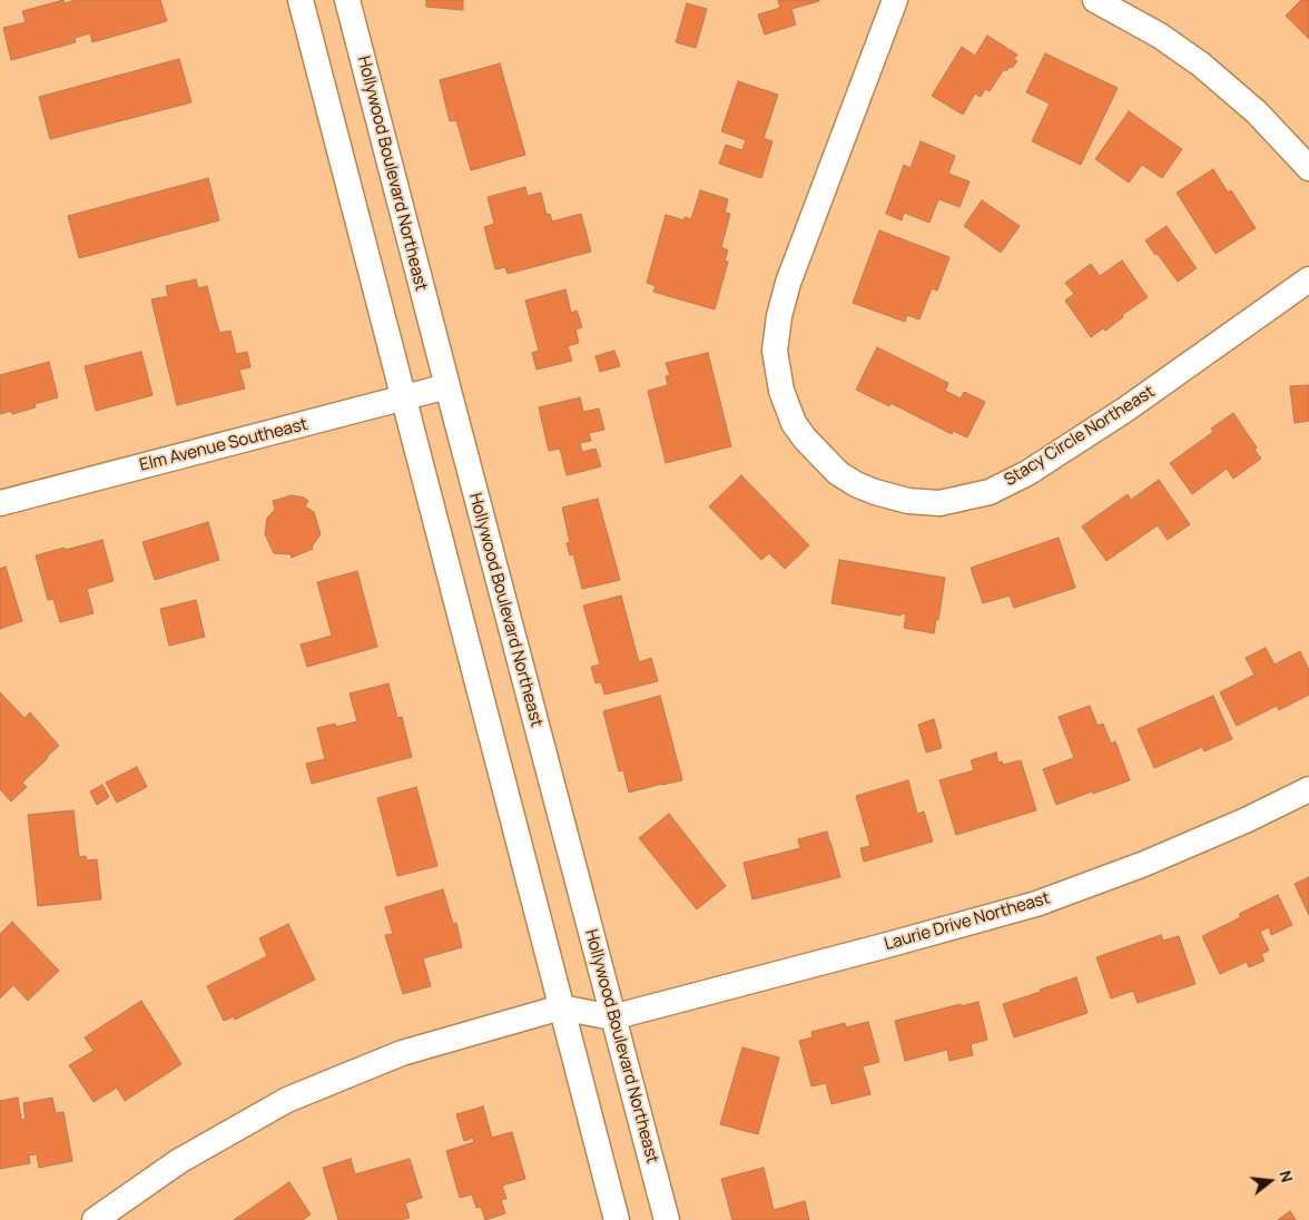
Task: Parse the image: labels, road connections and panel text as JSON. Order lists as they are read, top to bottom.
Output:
{
  "streets": {
    "street": [
      "Hollywood Boulevard Northeast",
      "Stacy Circle Northeast",
      "Elm Avenue Southeast",
      "Laurie Drive Northeast"
    ]
  },
  "crossings": [
    ["Hollywood Boulevard Northeast", "Elm Avenue Southeast"],
    ["Hollywood Boulevard Northeast", "Laurie Drive Northeast"]
  ],
  "north": "right"
}
